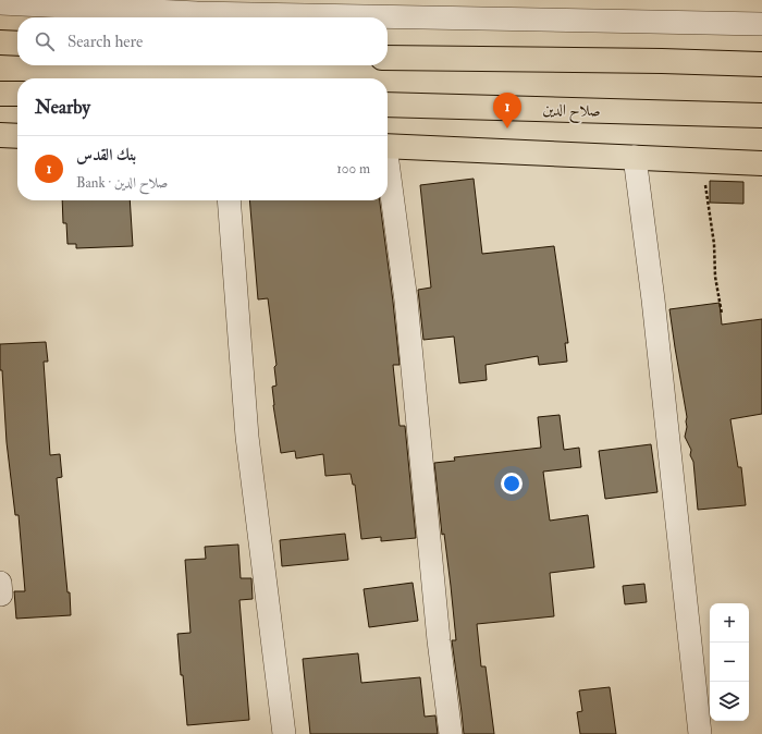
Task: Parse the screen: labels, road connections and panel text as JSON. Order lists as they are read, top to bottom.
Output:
{
  "streets": {
    "main road": ["صلاح الدين"]
  },
  "page": {
    "search": "Search here",
    "heading": "Nearby",
    "pins": "1",
    "list": [
      {
        "mark": "1",
        "name": "بنك القدس",
        "note": "Bank · صلاح الدين",
        "value": "100 m"
      }
    ],
    "map_buttons": ["+", "−"]
  }
}
